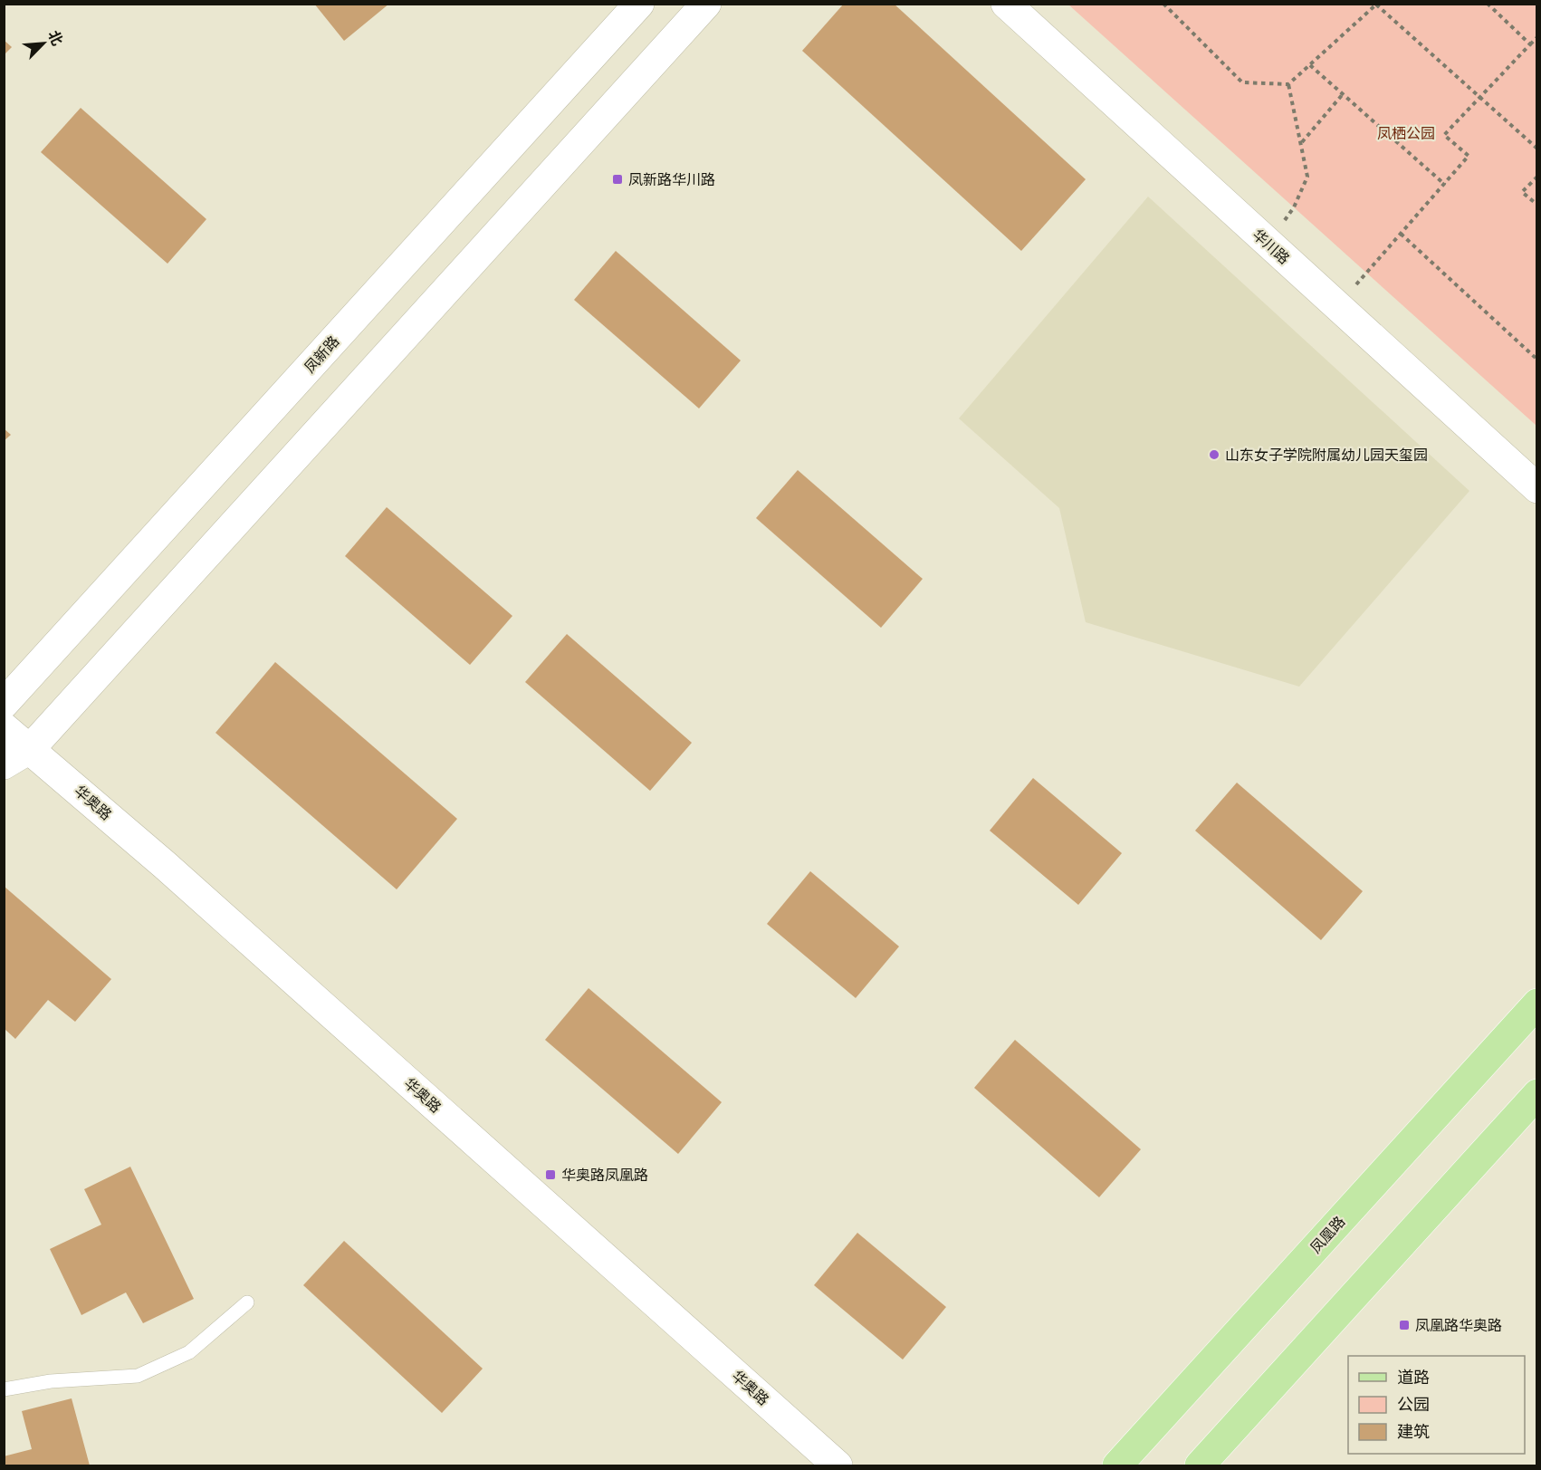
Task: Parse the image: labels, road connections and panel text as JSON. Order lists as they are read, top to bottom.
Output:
{
  "streets": {
    "main road": [
      "华川路",
      "凤新路",
      "华奥路",
      "凤凰路"
    ]
  },
  "parks": ["凤栖公园"],
  "places": {
    "transit": ["凤新路华川路", "华奥路凤凰路", "凤凰路华奥路"],
    "other": ["山东女子学院附属幼儿园天玺园"]
  },
  "legend": ["道路", "公园", "建筑"],
  "north": "top right"
}
